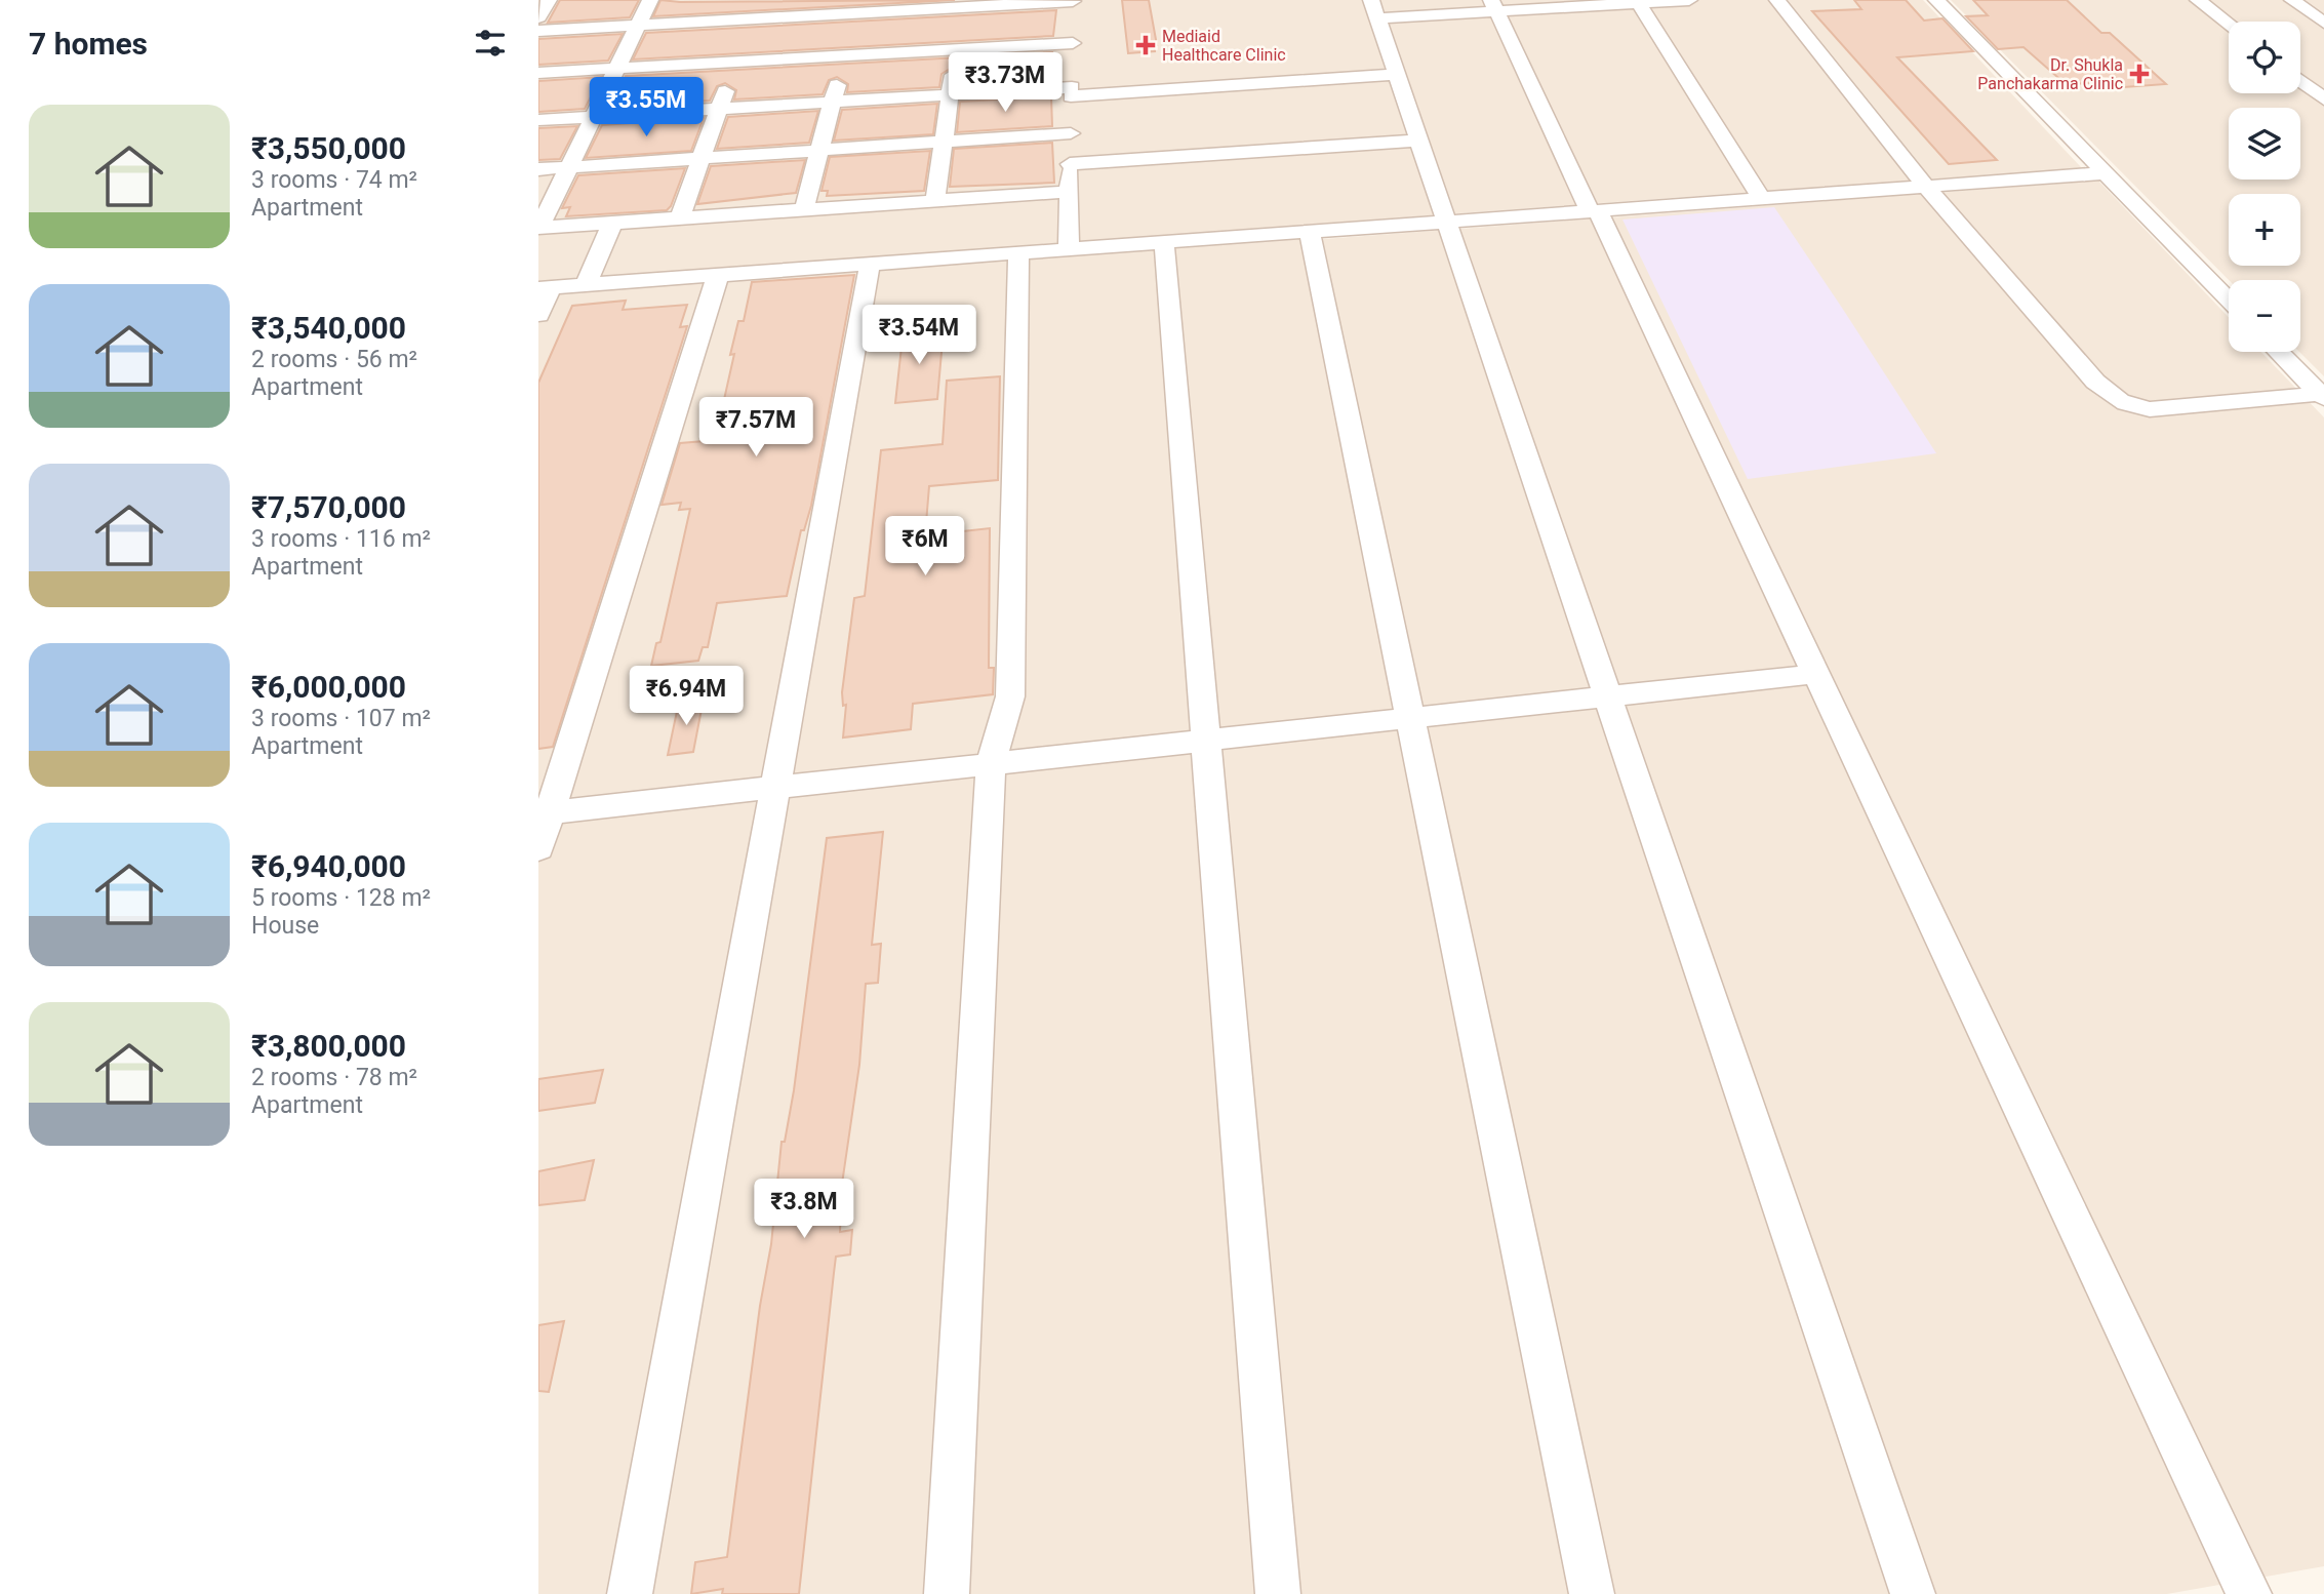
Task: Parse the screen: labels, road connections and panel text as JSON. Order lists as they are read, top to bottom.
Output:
{
  "places": {
    "health": ["Mediaid Healthcare Clinic", "Dr. Shukla Panchakarma Clinic"]
  },
  "page": {
    "heading": "7 homes",
    "map_buttons": ["+", "−"],
    "price": [
      "₹3.73M",
      "₹3.55M",
      "₹3.54M",
      "₹7.57M",
      "₹6M",
      "₹6.94M",
      "₹3.8M"
    ],
    "list": [
      {
        "name": "₹3,550,000",
        "note": "3 rooms · 74 m² · Apartment"
      },
      {
        "name": "₹3,540,000",
        "note": "2 rooms · 56 m² · Apartment"
      },
      {
        "name": "₹7,570,000",
        "note": "3 rooms · 116 m² · Apartment"
      },
      {
        "name": "₹6,000,000",
        "note": "3 rooms · 107 m² · Apartment"
      },
      {
        "name": "₹6,940,000",
        "note": "5 rooms · 128 m² · House"
      },
      {
        "name": "₹3,800,000",
        "note": "2 rooms · 78 m² · Apartment"
      }
    ]
  }
}
